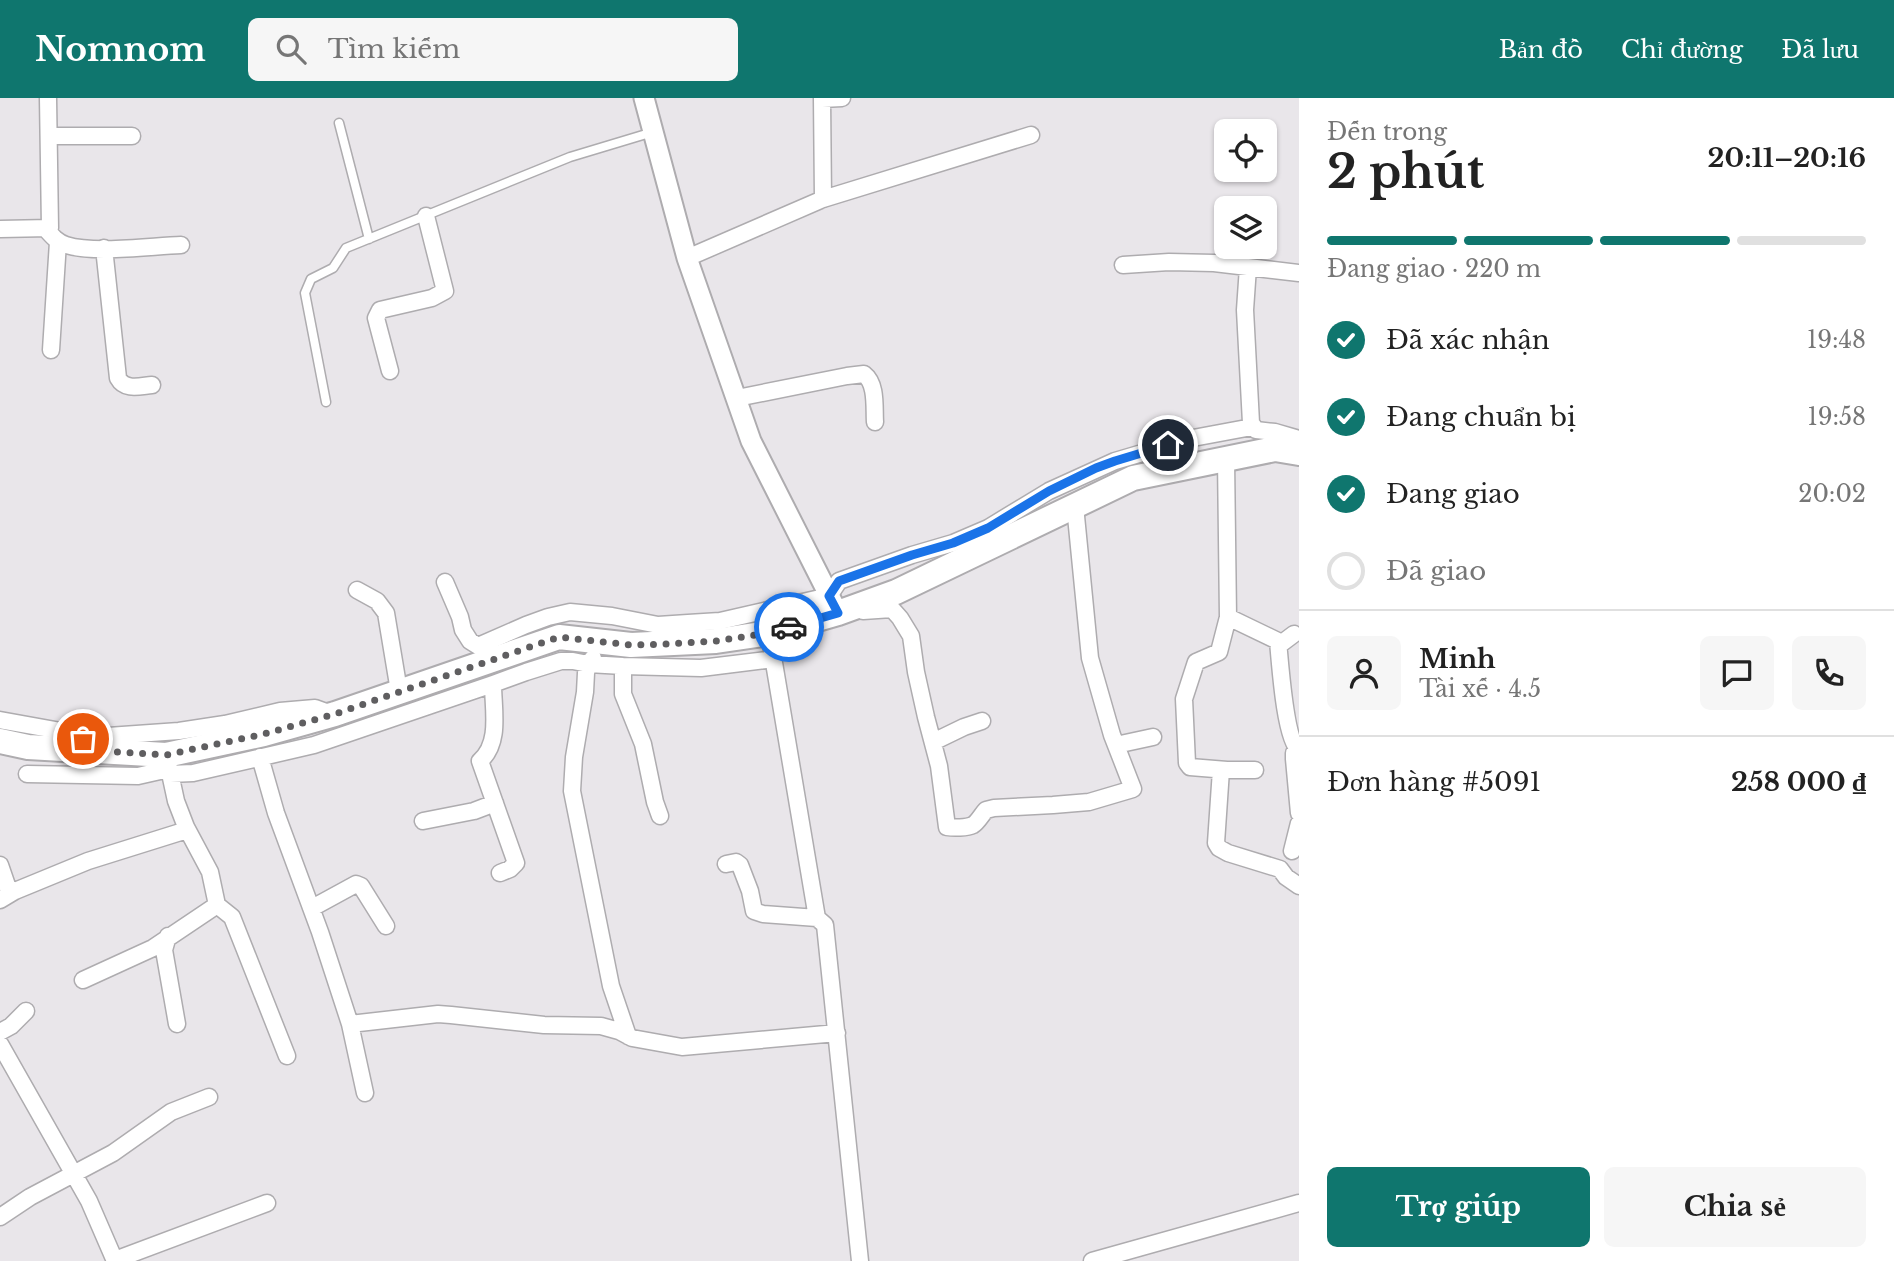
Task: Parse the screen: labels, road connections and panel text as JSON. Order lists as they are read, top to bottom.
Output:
{
  "page": {
    "header": "Nomnom",
    "search": "Tìm kiếm",
    "nav": ["Bản đồ", "Chỉ đường", "Đã lưu"],
    "heading": ["2 phút", "Đến trong", "20:11–20:16"],
    "panel": [
      "Minh",
      "Tài xế · 4.5",
      "Đơn hàng #5091",
      "258 000 ₫"
    ],
    "bar": "Đang giao · 220 m",
    "list": [
      ["Đã xác nhận", "19:48"],
      ["Đang chuẩn bị", "19:58"],
      ["Đang giao", "20:02"],
      "Đã giao"
    ],
    "buttons": ["Trợ giúp", "Chia sẻ"]
  }
}
